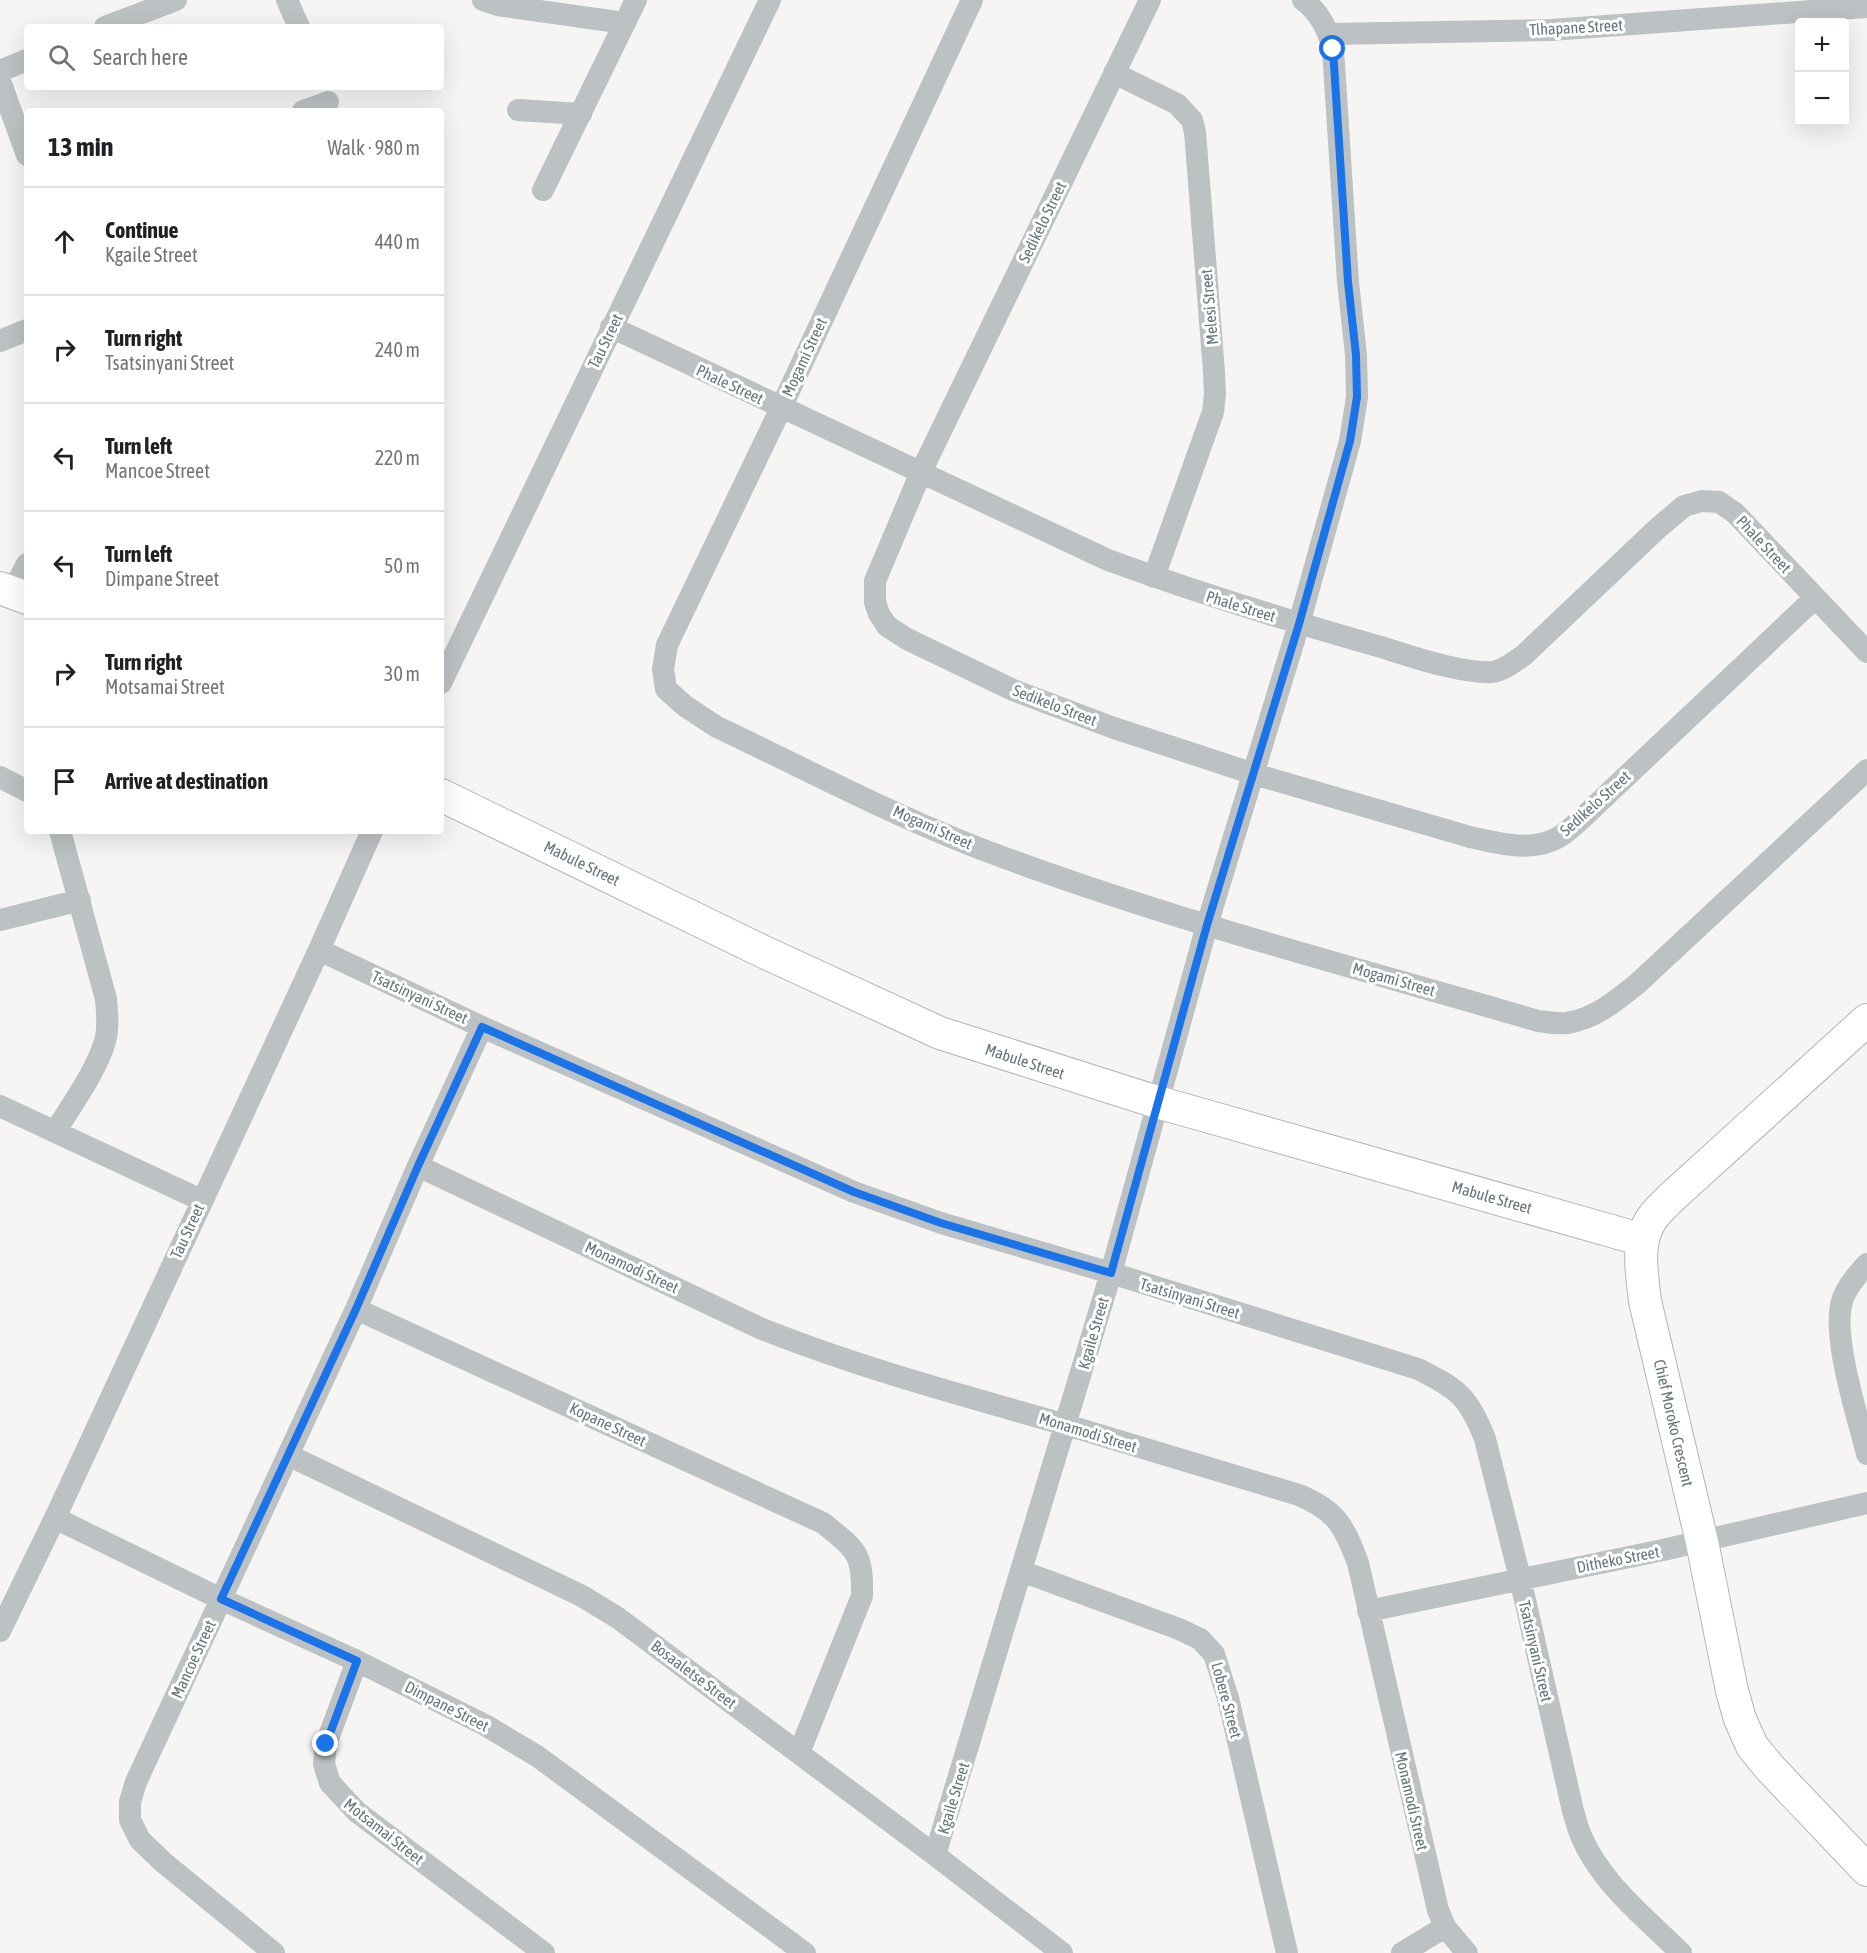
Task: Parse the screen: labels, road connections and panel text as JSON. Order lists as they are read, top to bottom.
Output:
{
  "streets": {
    "street": [
      "Tlhapane Street",
      "Sedikelo Street",
      "Melesi Street",
      "Tau Street",
      "Mogami Street",
      "Phale Street",
      "Mabule Street",
      "Tsatsinyani Street",
      "Monamodi Street",
      "Kgaile Street",
      "Chief Moroko Crescent",
      "Kopane Street",
      "Ditheko Street",
      "Mancoe Street",
      "Bosaaletse Street",
      "Lobere Street",
      "Dimpane Street",
      "Motsamai Street"
    ]
  },
  "crossings": [
    ["Tlhapane Street", "Kgaile Street"],
    ["Sedikelo Street", "Melesi Street"],
    ["Sedikelo Street", "Phale Street"],
    ["Sedikelo Street", "Kgaile Street"],
    ["Melesi Street", "Phale Street"],
    ["Tau Street", "Phale Street"],
    ["Tau Street", "Tsatsinyani Street"],
    ["Tau Street", "Dimpane Street"],
    ["Mogami Street", "Phale Street"],
    ["Mogami Street", "Kgaile Street"],
    ["Phale Street", "Kgaile Street"],
    ["Mabule Street", "Kgaile Street"],
    ["Mabule Street", "Chief Moroko Crescent"],
    ["Tsatsinyani Street", "Kgaile Street"],
    ["Tsatsinyani Street", "Ditheko Street"],
    ["Tsatsinyani Street", "Mancoe Street"],
    ["Monamodi Street", "Kgaile Street"],
    ["Monamodi Street", "Ditheko Street"],
    ["Monamodi Street", "Mancoe Street"],
    ["Kgaile Street", "Bosaaletse Street"],
    ["Kgaile Street", "Lobere Street"],
    ["Chief Moroko Crescent", "Ditheko Street"],
    ["Kopane Street", "Mancoe Street"],
    ["Kopane Street", "Bosaaletse Street"],
    ["Mancoe Street", "Bosaaletse Street"],
    ["Mancoe Street", "Dimpane Street"],
    ["Dimpane Street", "Motsamai Street"]
  ],
  "page": {
    "map_buttons": ["+", "−"],
    "search": "Search here",
    "heading": ["13 min", "Walk · 980 m"],
    "list": [
      ["Continue", "Kgaile Street", "440 m"],
      ["Turn right", "Tsatsinyani Street", "240 m"],
      ["Turn left", "Mancoe Street", "220 m"],
      ["Turn left", "Dimpane Street", "50 m"],
      ["Turn right", "Motsamai Street", "30 m"],
      "Arrive at destination"
    ]
  }
}
